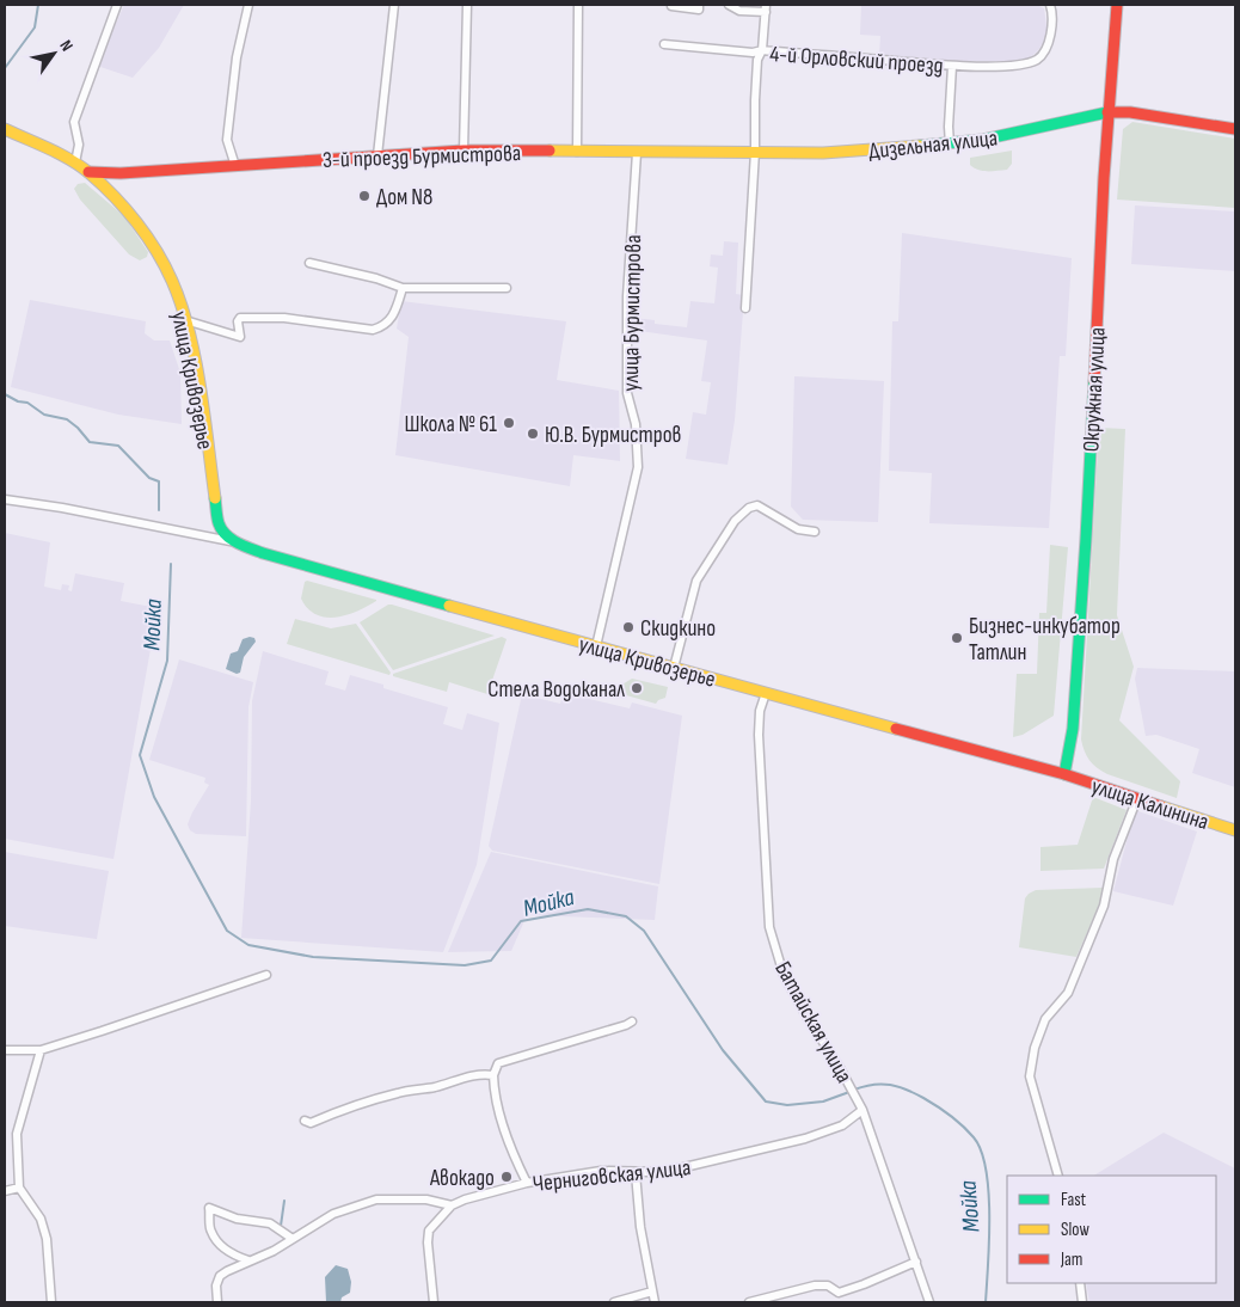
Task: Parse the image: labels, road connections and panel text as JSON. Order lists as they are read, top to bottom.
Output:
{
  "streets": {
    "main road": [
      "Дизельная улица",
      "3-й проезд Бурмистрова",
      "улица Кривозерье",
      "Окружная улица",
      "улица Калинина"
    ],
    "street": [
      "4-й Орловский проезд",
      "улица Бурмистрова",
      "Батайская улица",
      "Черниговская улица"
    ]
  },
  "crossings": [
    ["Дизельная улица", "3-й проезд Бурмистрова"],
    ["Дизельная улица", "Окружная улица"],
    ["3-й проезд Бурмистрова", "улица Бурмистрова"],
    ["3-й проезд Бурмистрова", "улица Кривозерье"],
    ["улица Бурмистрова", "улица Кривозерье"],
    ["улица Кривозерье", "Окружная улица"],
    ["улица Кривозерье", "улица Калинина"],
    ["улица Кривозерье", "Батайская улица"],
    ["Окружная улица", "улица Калинина"],
    ["Батайская улица", "Черниговская улица"]
  ],
  "water": ["Мойка"],
  "places": [
    "Дом N8",
    "Школа № 61",
    "Ю.В. Бурмистров",
    "Скидкино",
    "Бизнес-инкубатор Татлин",
    "Стела Водоканал",
    "Авокадо"
  ],
  "legend": ["Fast", "Slow", "Jam"],
  "north": "top right"
}
